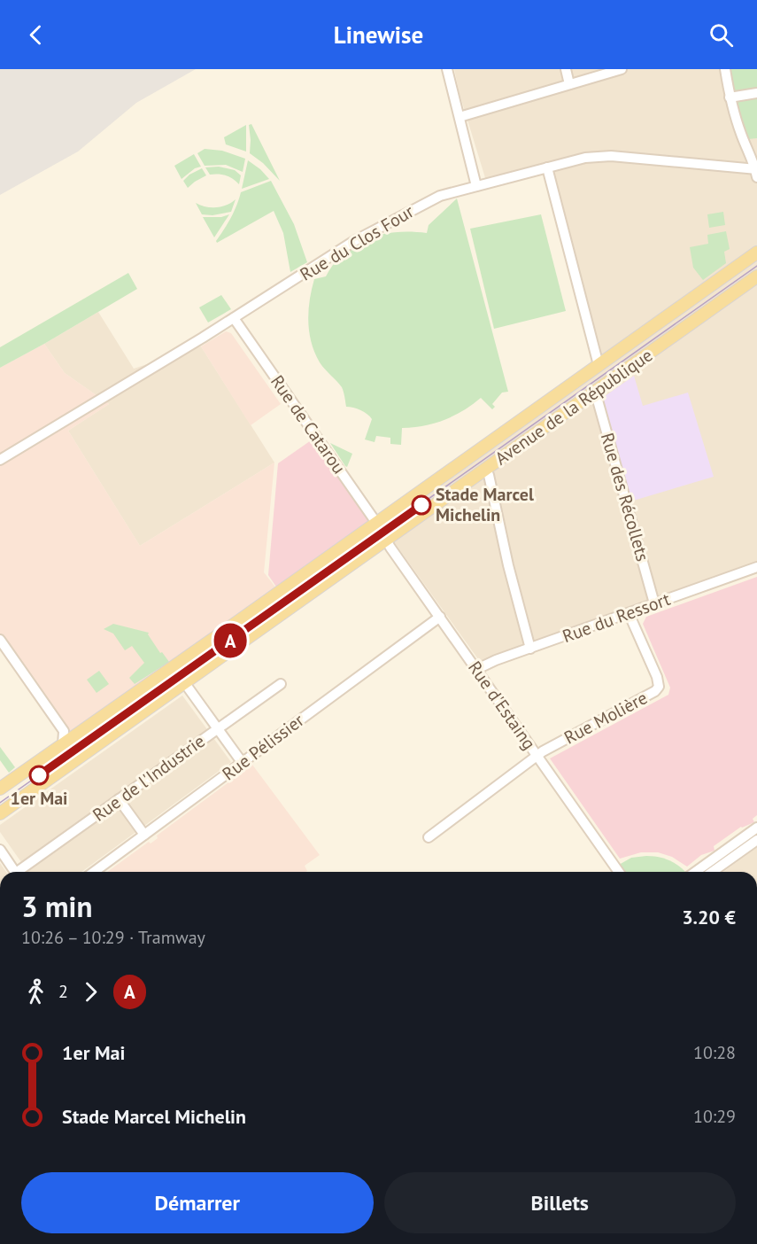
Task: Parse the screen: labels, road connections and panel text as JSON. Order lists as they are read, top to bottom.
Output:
{
  "streets": {
    "main road": ["Avenue de la République"],
    "street": [
      "Rue du Clos Four",
      "Rue de Catarou",
      "Rue des Récollets",
      "Rue du Ressort",
      "Rue d'Estaing",
      "Rue Molière",
      "Rue Pélissier",
      "Rue de l'Industrie"
    ]
  },
  "crossings": [
    ["Rue du Clos Four", "Rue de Catarou"],
    ["Avenue de la République", "Rue de Catarou"],
    ["Avenue de la République", "Rue des Récollets"],
    ["Avenue de la République", "Rue d'Estaing"],
    ["Rue de Catarou", "Rue d'Estaing"],
    ["Rue des Récollets", "Rue du Ressort"],
    ["Rue du Ressort", "Rue d'Estaing"],
    ["Rue du Ressort", "Rue Molière"],
    ["Rue d'Estaing", "Rue Molière"],
    ["Rue d'Estaing", "Rue Pélissier"]
  ],
  "places": ["Stade Marcel Michelin", "1er Mai"],
  "lines": ["tram line A"],
  "page": {
    "header": "Linewise",
    "on_map": "A",
    "heading": ["3 min", "10:26 – 10:29 · Tramway", "3.20 €"],
    "legs": ["2", "A"],
    "list": [
      {
        "name": "1er Mai",
        "value": "10:28"
      },
      {
        "name": "Stade Marcel Michelin",
        "value": "10:29"
      }
    ],
    "buttons": ["Démarrer", "Billets"]
  }
}
